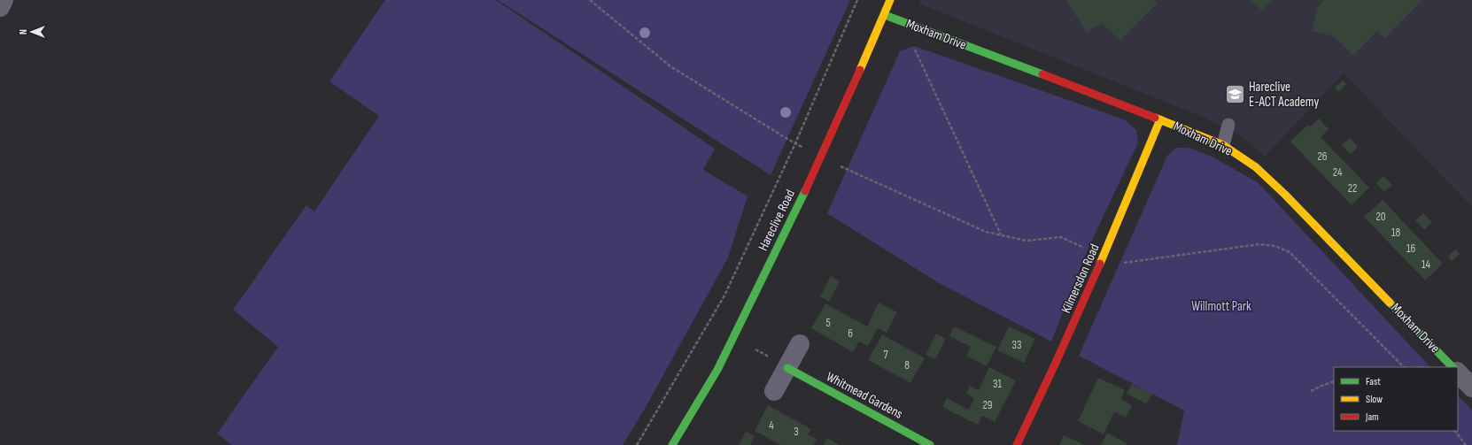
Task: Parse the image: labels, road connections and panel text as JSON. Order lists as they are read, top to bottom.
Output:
{
  "streets": {
    "street": [
      "Moxham Drive",
      "Hareclive Road",
      "Kilmersdon Road",
      "Whitmead Gardens"
    ]
  },
  "crossings": [
    ["Moxham Drive", "Hareclive Road"],
    ["Moxham Drive", "Kilmersdon Road"]
  ],
  "parks": ["Willmott Park"],
  "places": {
    "school or university": ["Hareclive E-ACT Academy"]
  },
  "house_numbers": [
    "26",
    "24",
    "22",
    "20",
    "18",
    "16",
    "14",
    "5",
    "6",
    "33",
    "7",
    "8",
    "31",
    "29",
    "4",
    "3"
  ],
  "legend": ["Fast", "Slow", "Jam"],
  "north": "left"
}
